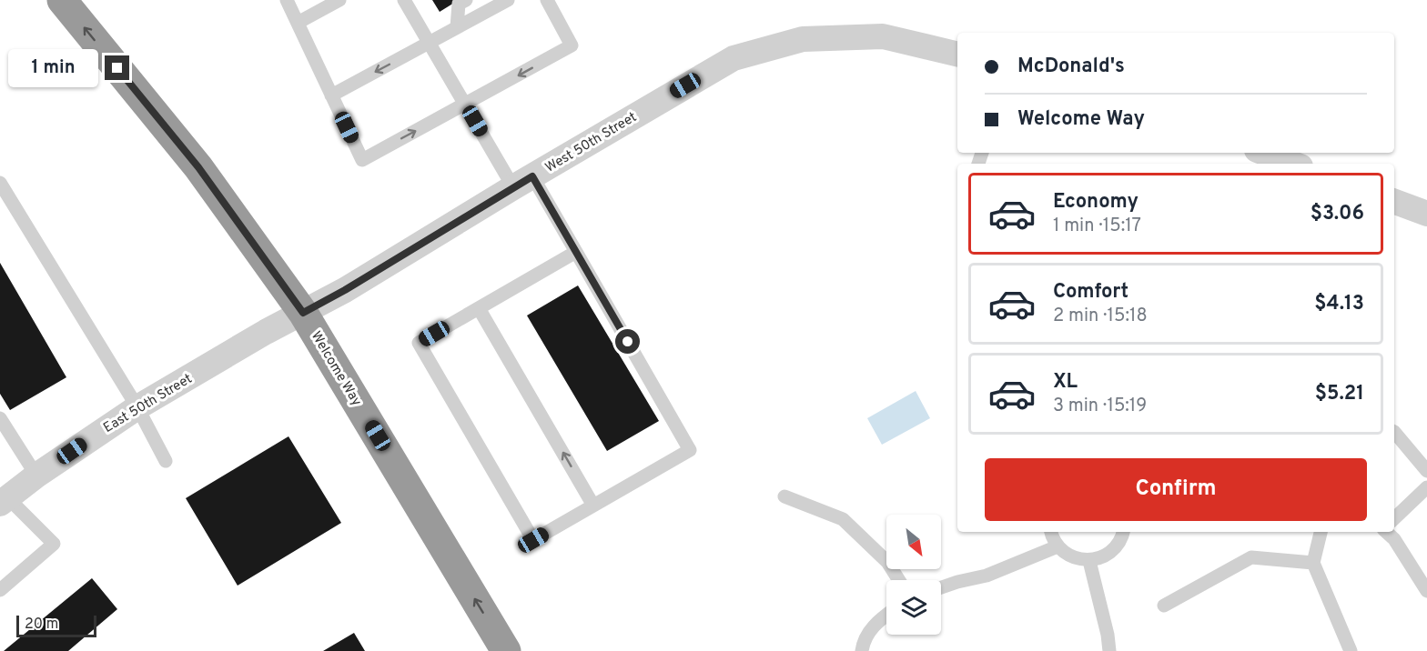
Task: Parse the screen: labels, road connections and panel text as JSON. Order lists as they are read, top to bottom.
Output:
{
  "streets": {
    "highway": ["Welcome Way"],
    "street": ["West 50th Street", "East 50th Street"]
  },
  "crossings": [
    ["West 50th Street", "Welcome Way"],
    ["West 50th Street", "East 50th Street"],
    ["Welcome Way", "East 50th Street"]
  ],
  "one_way": ["Welcome Way"],
  "scale_bar": "20 m",
  "north": "bottom right",
  "page": {
    "banner": ["McDonald's", "Welcome Way"],
    "bubble": "1 min",
    "list": [
      {
        "name": "Economy",
        "note": "1 min · 15:17",
        "value": "$3.06"
      },
      {
        "name": "Comfort",
        "note": "2 min · 15:18",
        "value": "$4.13"
      },
      {
        "name": "XL",
        "note": "3 min · 15:19",
        "value": "$5.21"
      }
    ],
    "buttons": "Confirm",
    "scale": "20 m"
  }
}
